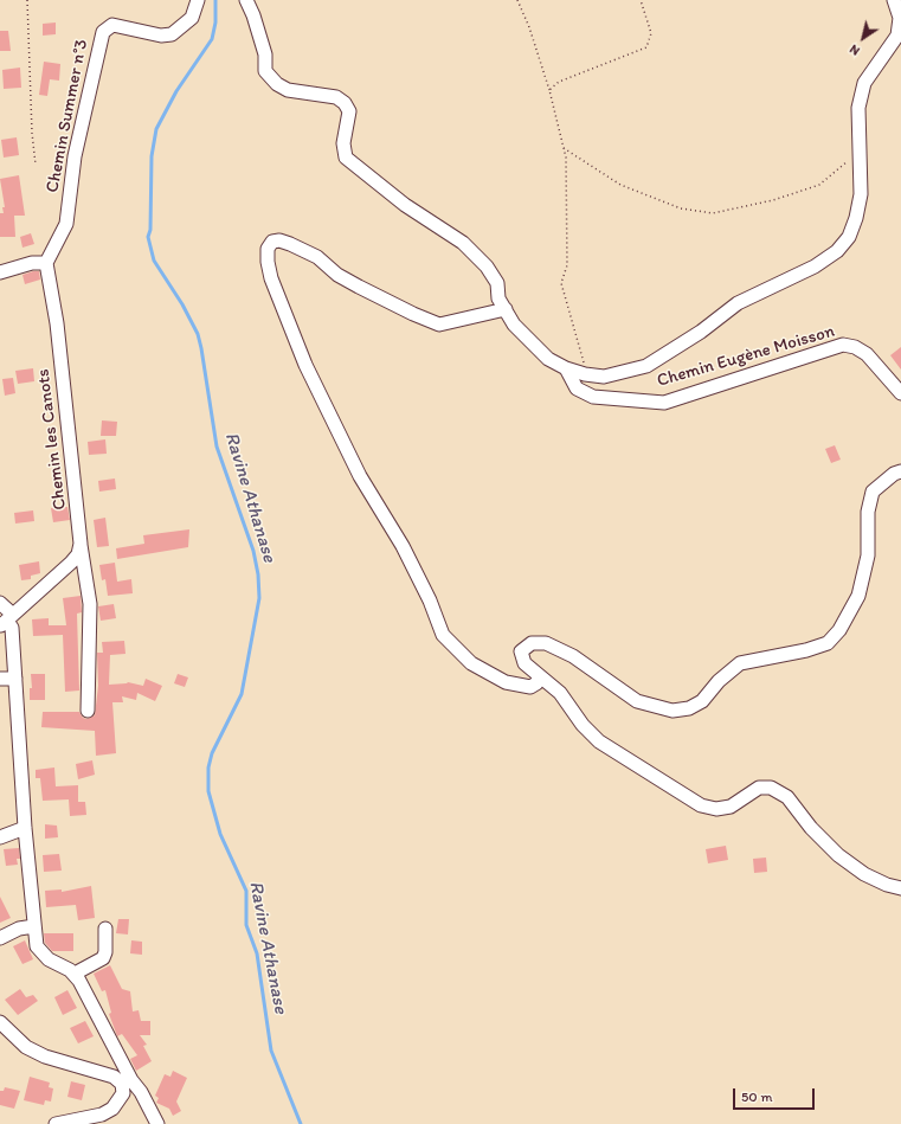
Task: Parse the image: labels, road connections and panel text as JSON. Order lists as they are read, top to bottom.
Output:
{
  "streets": {
    "street": ["Chemin Summer n°3", "Chemin Eugène Moisson", "Chemin les Canots"]
  },
  "crossings": [
    ["Chemin Summer n°3", "Chemin les Canots"]
  ],
  "water": ["Ravine Athanase"],
  "scale_bar": "50 m",
  "north": "bottom left"
}
